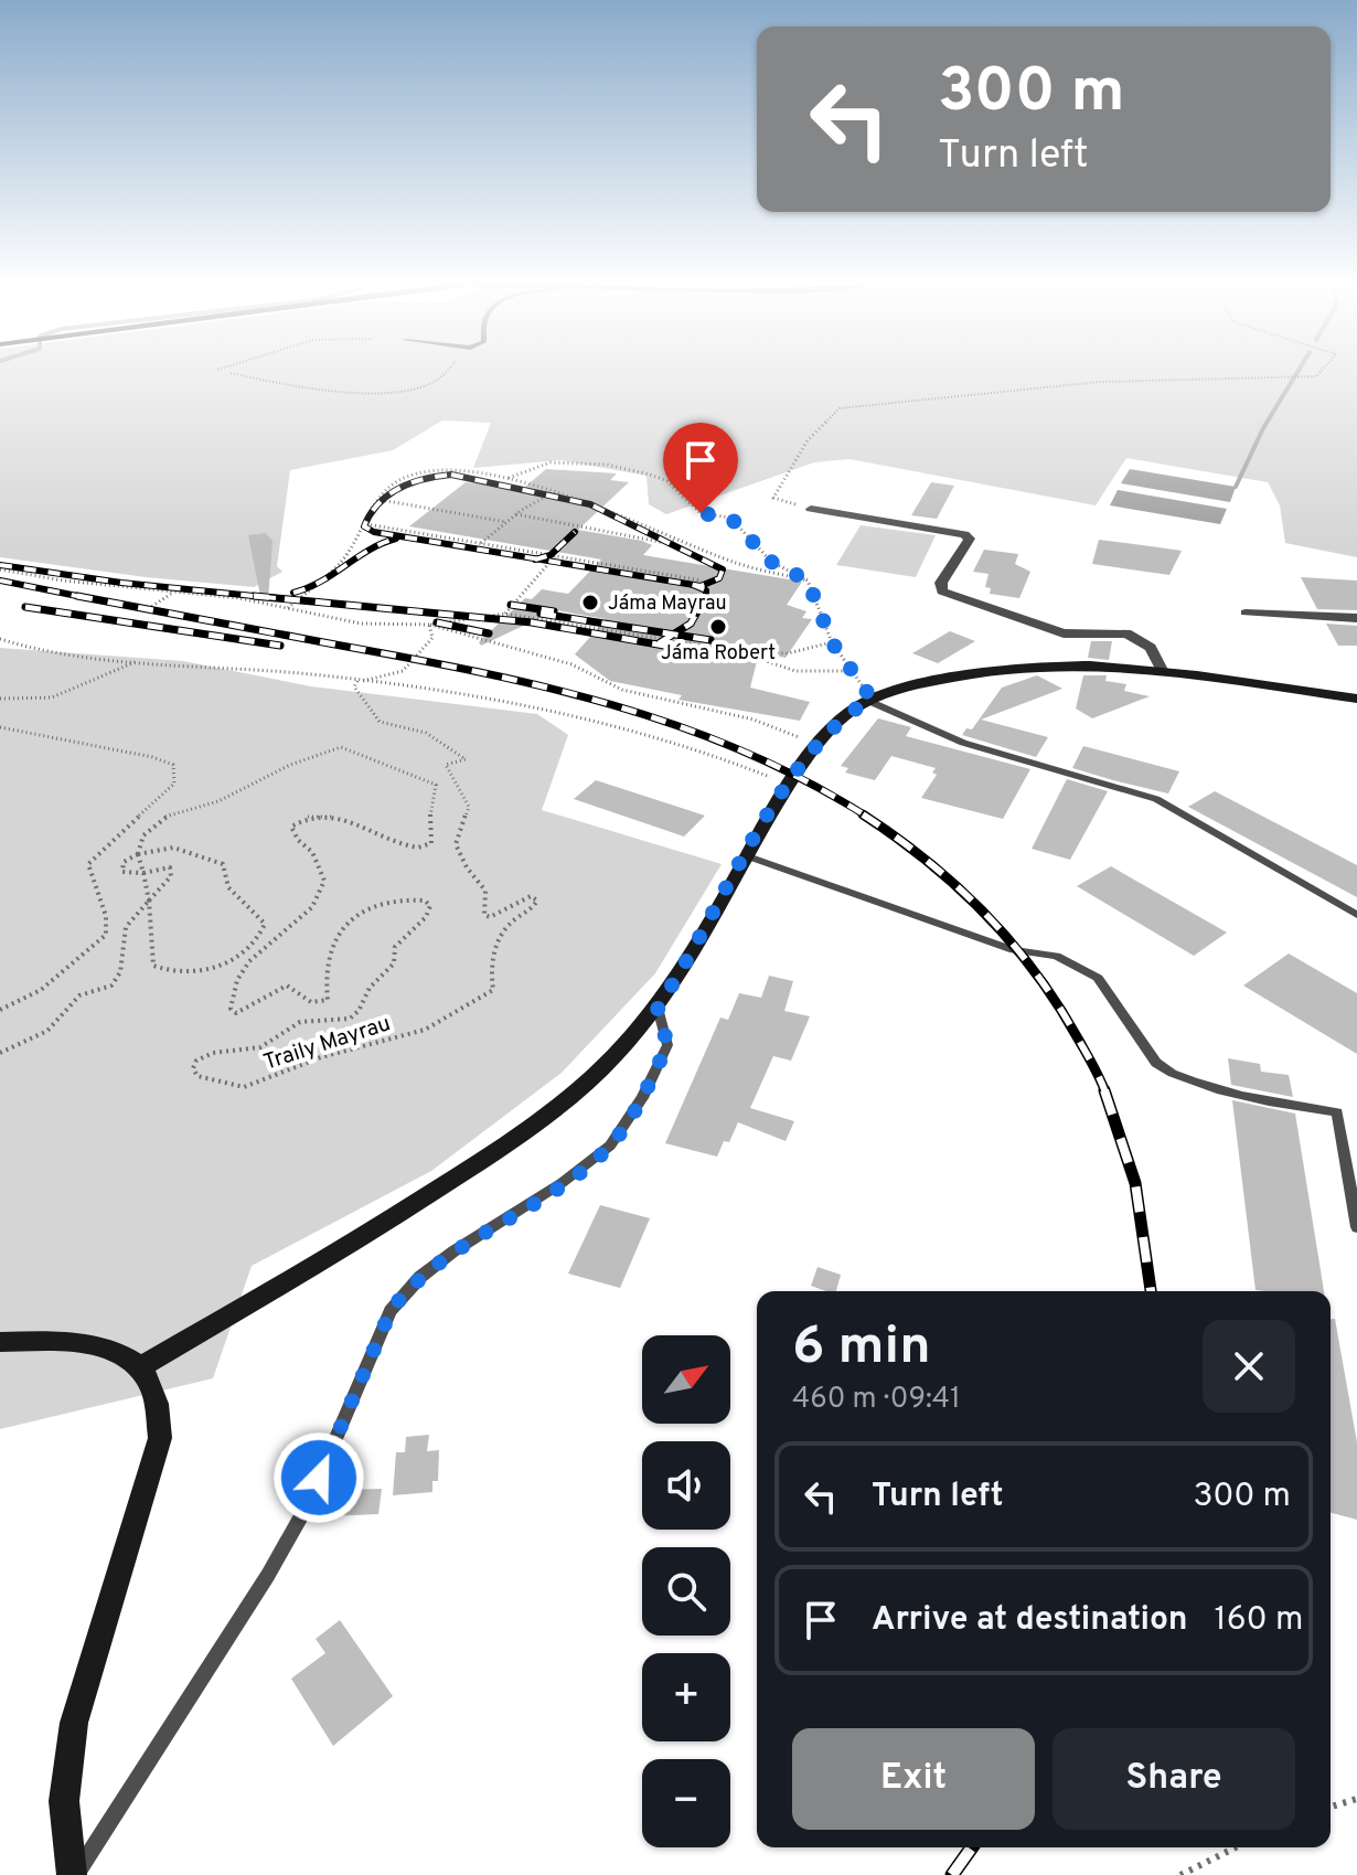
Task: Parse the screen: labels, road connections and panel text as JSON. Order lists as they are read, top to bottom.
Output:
{
  "streets": {
    "path": ["Traily Mayrau"]
  },
  "places": ["Jáma Mayrau", "Jáma Robert"],
  "north": "top right",
  "page": {
    "turn": ["300 m", "Turn left"],
    "heading": ["6 min", "460 m · 09:41"],
    "map_buttons": ["+", "−"],
    "list": [
      {
        "name": "Turn left",
        "value": "300 m"
      },
      {
        "name": "Arrive at destination",
        "value": "160 m"
      }
    ],
    "buttons": ["Exit", "Share"]
  }
}
